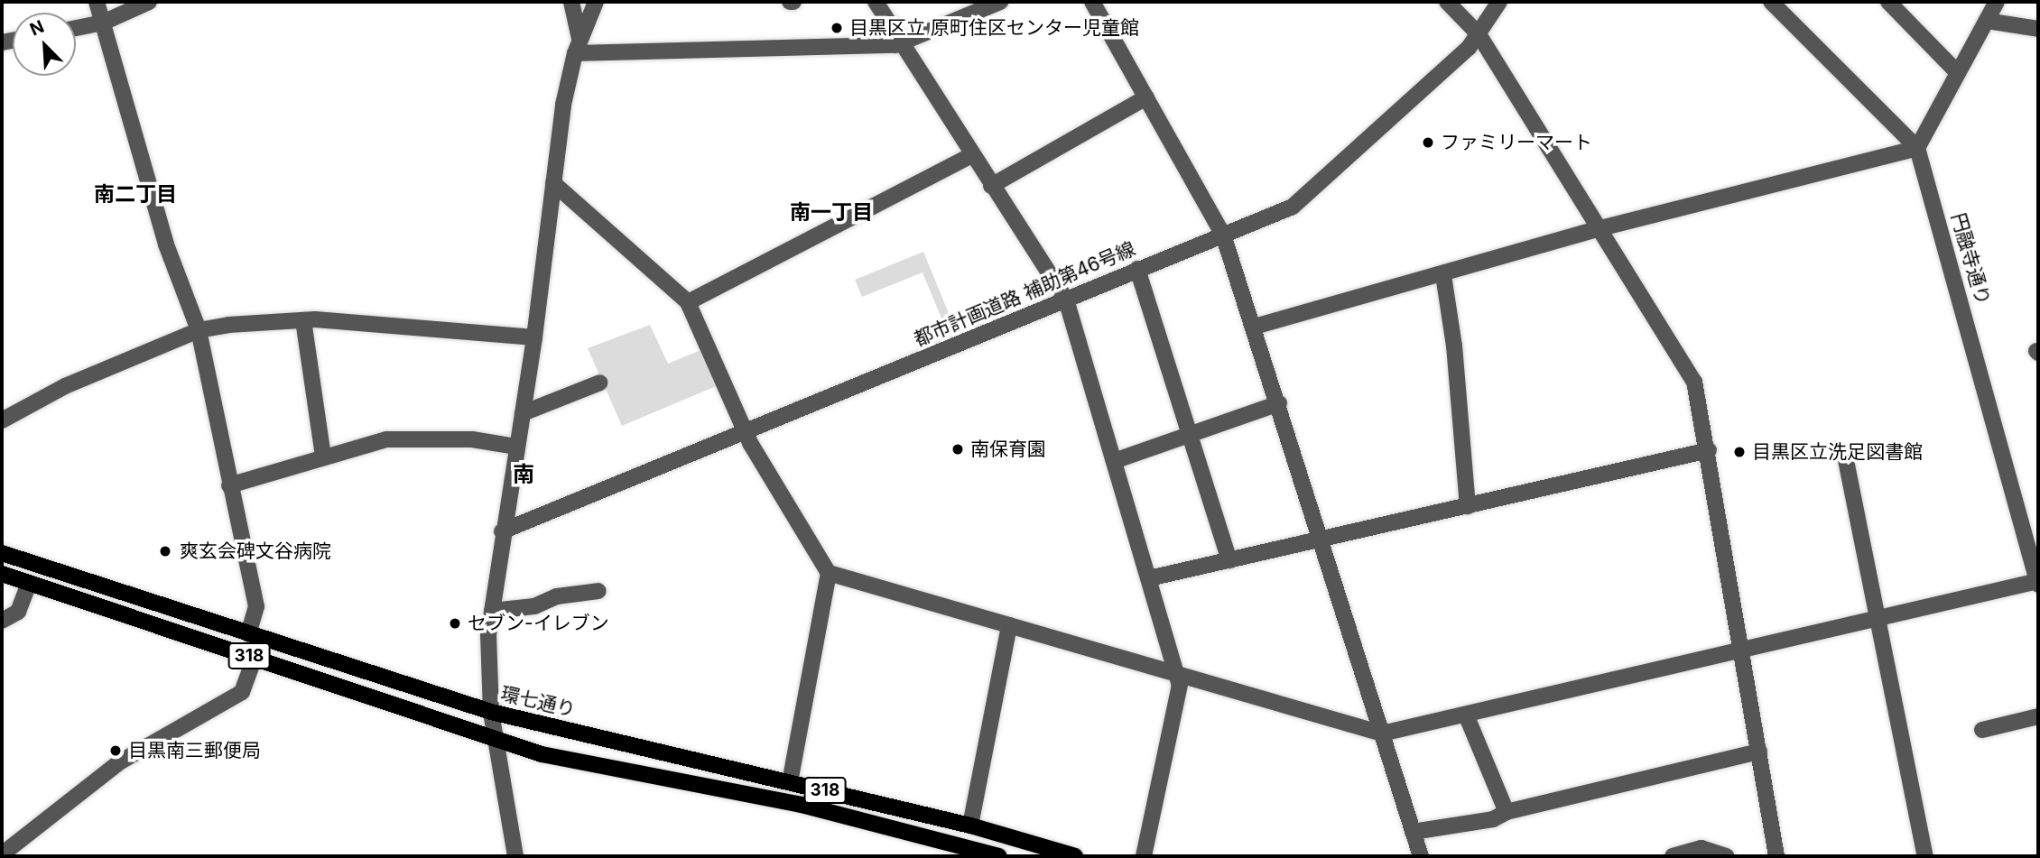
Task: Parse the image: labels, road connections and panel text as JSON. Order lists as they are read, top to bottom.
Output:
{
  "streets": {
    "main road": ["318", "環七通り"],
    "street": ["円融寺通り", "都市計画道路 補助第46号線"]
  },
  "districts": ["南二丁目", "南一丁目", "南"],
  "places": [
    "目黒区立 原町住区センター児童館",
    "ファミリーマート",
    "南保育園",
    "目黒区立洗足図書館",
    "爽玄会碑文谷病院",
    "セブン-イレブン",
    "目黒南三郵便局"
  ],
  "north": "top left"
}
